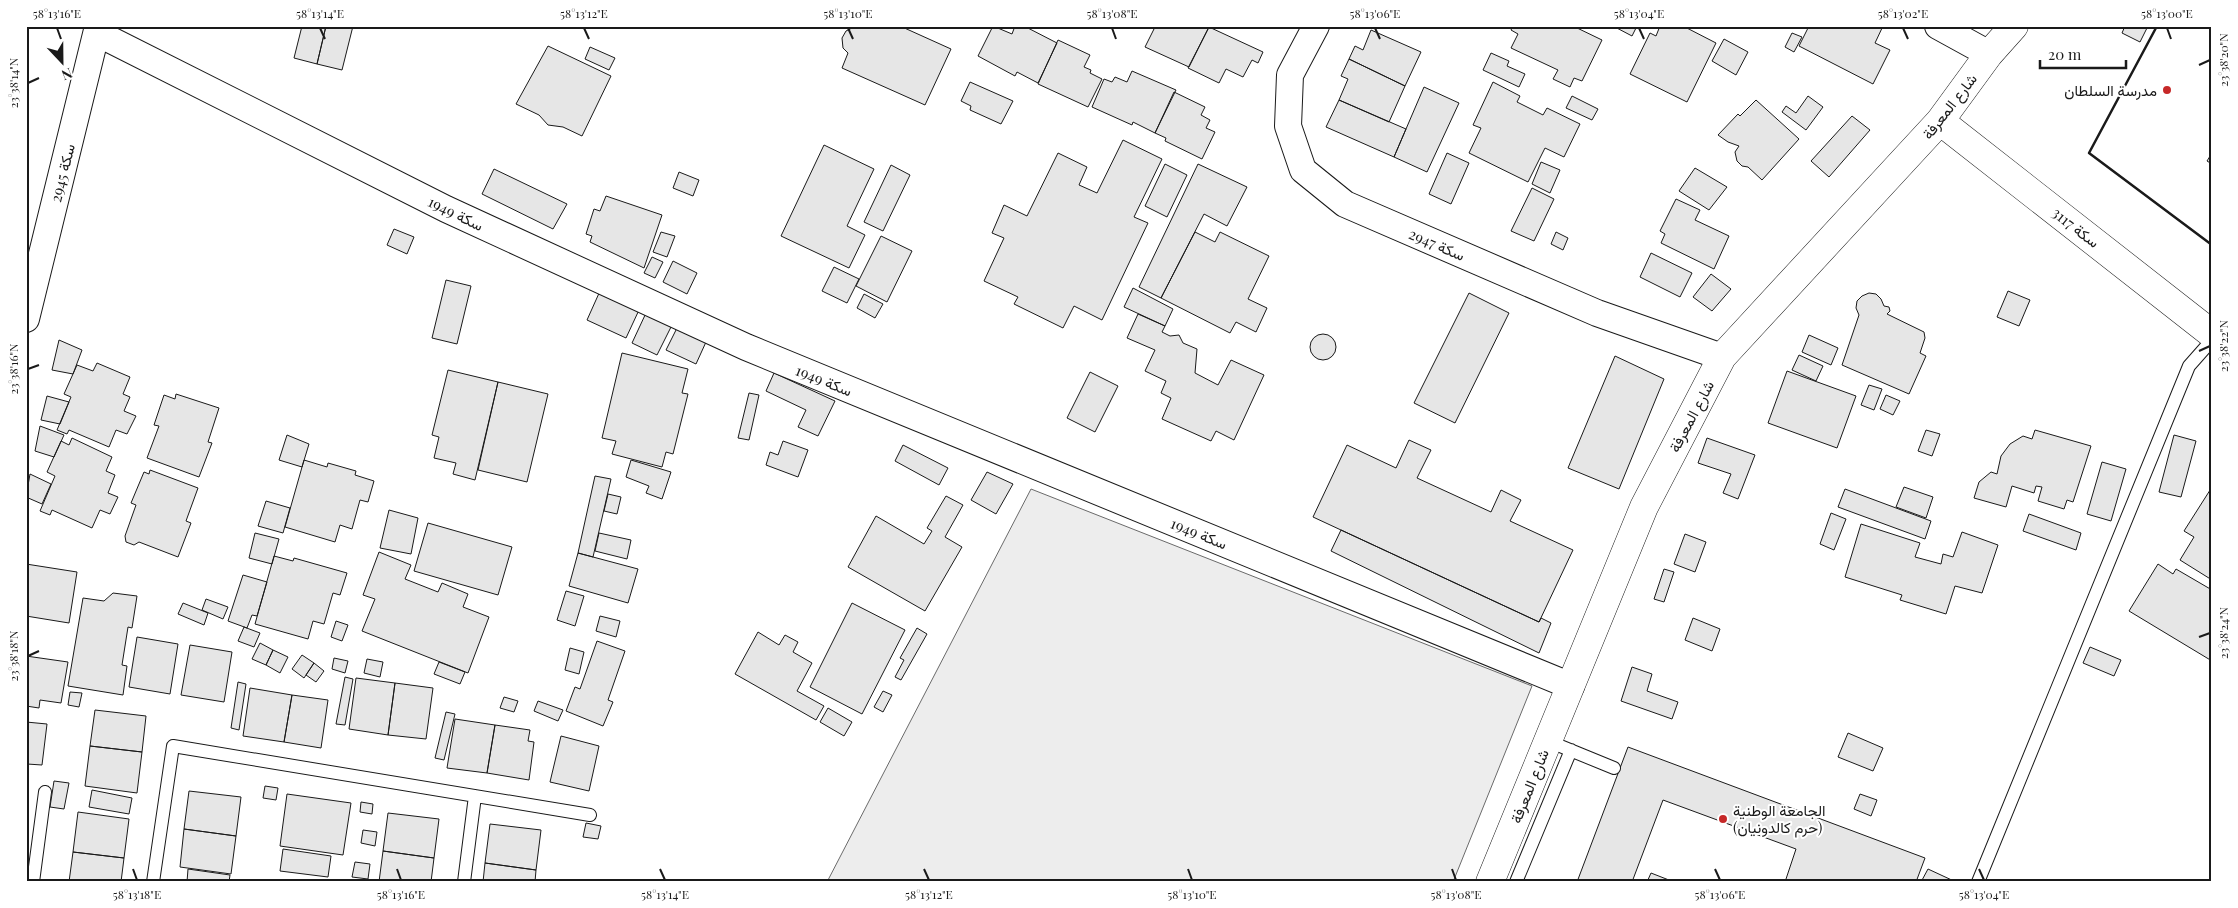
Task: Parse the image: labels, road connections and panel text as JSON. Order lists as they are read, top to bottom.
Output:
{
  "streets": {
    "street": [
      "شارع المعرفة",
      "سكة 2945",
      "سكة 1949",
      "سكة 3117",
      "سكة 2947"
    ]
  },
  "crossings": [
    ["شارع المعرفة", "سكة 1949"],
    ["شارع المعرفة", "سكة 3117"],
    ["شارع المعرفة", "سكة 2947"],
    ["سكة 2945", "سكة 1949"]
  ],
  "places": ["مدرسة السلطان", "الجامعة الوطنية (حرم كالدونيان)"],
  "scale_bar": "20 m",
  "north": "bottom",
  "coordinates": [
    "58°13'16\"E",
    "58°13'14\"E",
    "58°13'12\"E",
    "58°13'10\"E",
    "58°13'08\"E",
    "58°13'06\"E",
    "58°13'04\"E",
    "58°13'02\"E",
    "58°13'00\"E",
    "23°38'20\"N",
    "23°38'14\"N",
    "23°38'22\"N",
    "23°38'16\"N",
    "23°38'24\"N",
    "23°38'18\"N",
    "58°13'18\"E"
  ]
}
